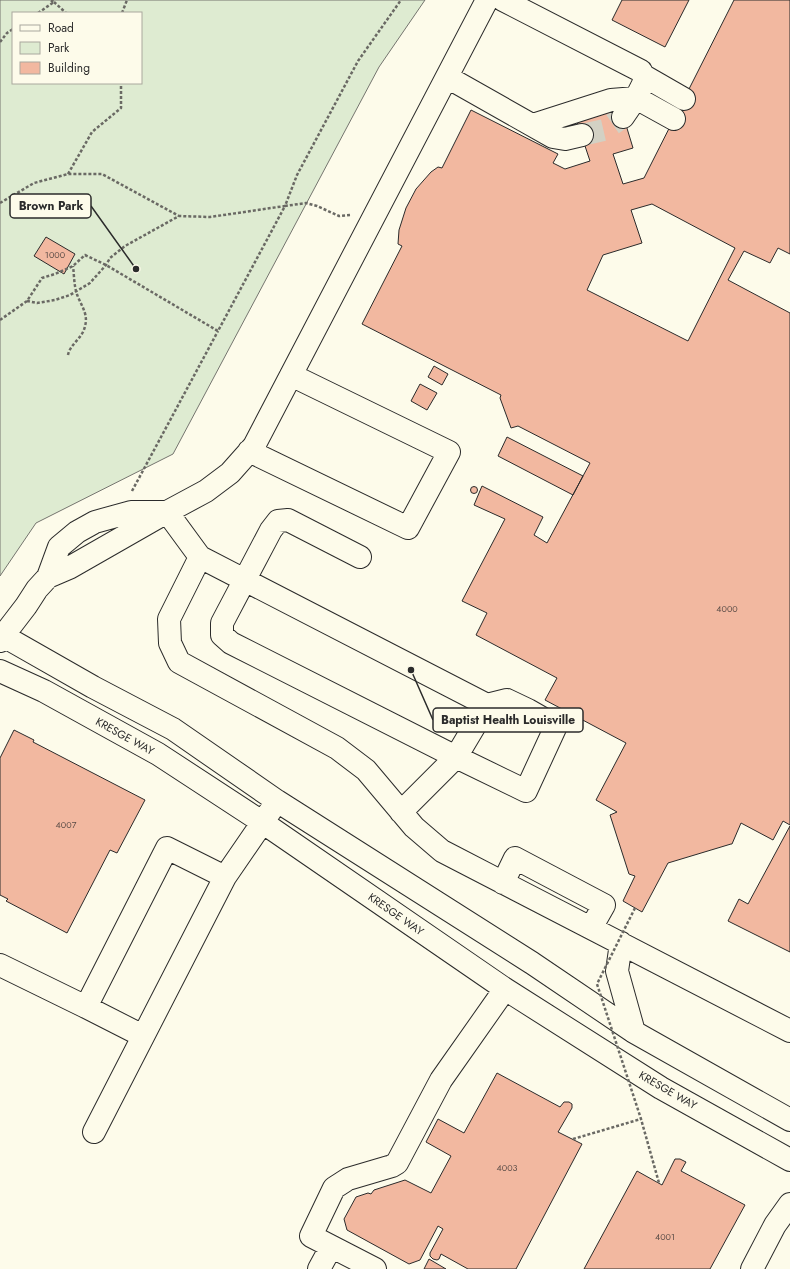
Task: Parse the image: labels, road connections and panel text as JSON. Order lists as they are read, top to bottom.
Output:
{
  "streets": {
    "street": ["KRESGE WAY"]
  },
  "places": ["Brown Park", "Baptist Health Louisville"],
  "house_numbers": [
    "1000",
    "4000",
    "4007",
    "4003",
    "4001"
  ],
  "legend": ["Road", "Park", "Building"]
}
